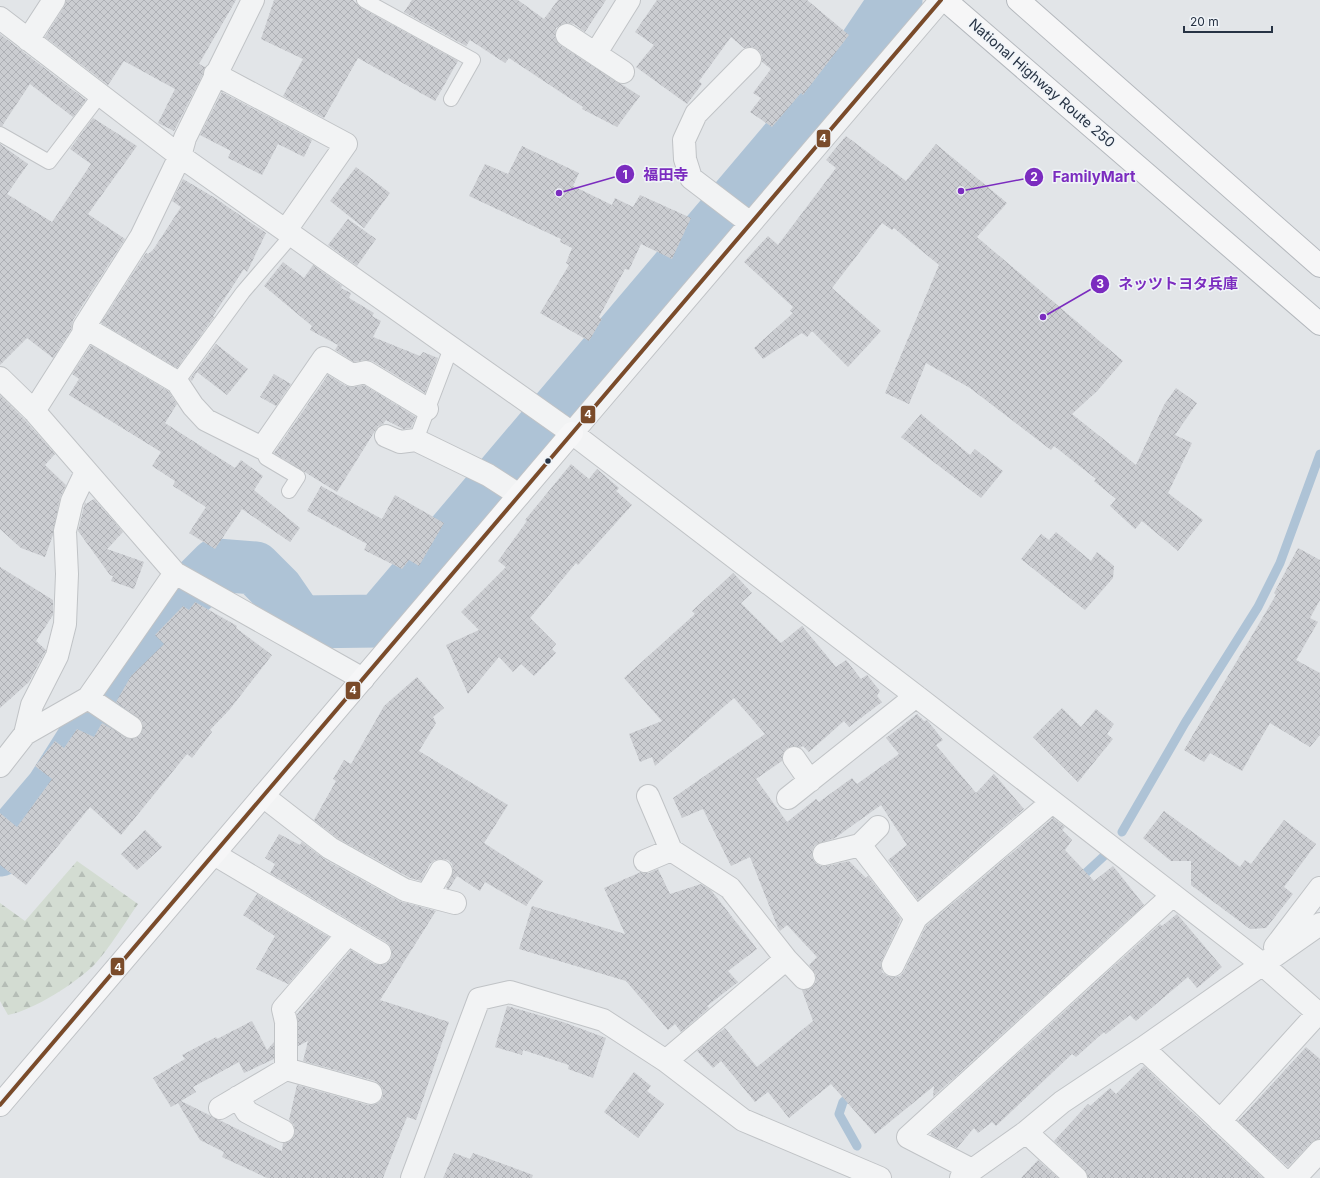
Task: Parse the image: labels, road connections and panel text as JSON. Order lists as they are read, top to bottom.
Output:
{
  "streets": {
    "main road": ["National Highway Route 250"]
  },
  "places": ["FamilyMart", "福田寺", "ネッツトヨタ兵庫"],
  "lines": ["transit line 4"],
  "scale_bar": "20 m"
}
